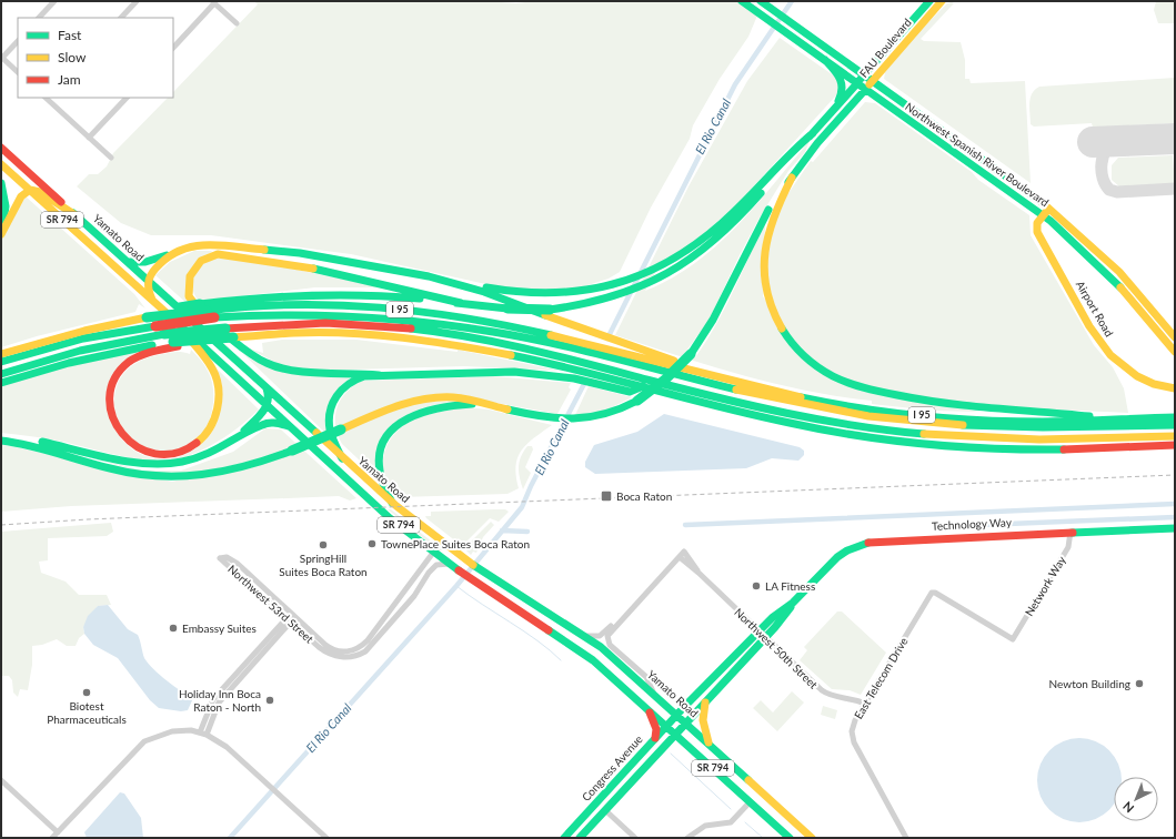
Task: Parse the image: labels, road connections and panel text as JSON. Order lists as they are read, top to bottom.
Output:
{
  "streets": {
    "main road": [
      "FAU Boulevard",
      "Northwest Spanish River Boulevard",
      "SR 794",
      "Yamato Road",
      "Airport Road",
      "I 95",
      "Technology Way",
      "Congress Avenue"
    ],
    "street": [
      "Network Way",
      "Northwest 53rd Street",
      "Northwest 50th Street",
      "East Telecom Drive"
    ]
  },
  "crossings": [
    ["FAU Boulevard", "Northwest Spanish River Boulevard"],
    ["Northwest Spanish River Boulevard", "Airport Road"],
    ["SR 794", "Congress Avenue"],
    ["Yamato Road", "Technology Way"],
    ["Yamato Road", "Congress Avenue"],
    ["Technology Way", "Network Way"],
    ["Technology Way", "Northwest 50th Street"],
    ["Technology Way", "Congress Avenue"],
    ["Network Way", "East Telecom Drive"],
    ["Northwest 50th Street", "East Telecom Drive"]
  ],
  "water": ["El Rio Canal"],
  "places": {
    "transit": ["Boca Raton"],
    "other": [
      "TownePlace Suites Boca Raton",
      "SpringHill Suites Boca Raton",
      "LA Fitness",
      "Embassy Suites",
      "Newton Building",
      "Biotest Pharmaceuticals",
      "Holiday Inn Boca Raton - North"
    ]
  },
  "legend": ["Fast", "Slow", "Jam"],
  "north": "bottom left"
}
